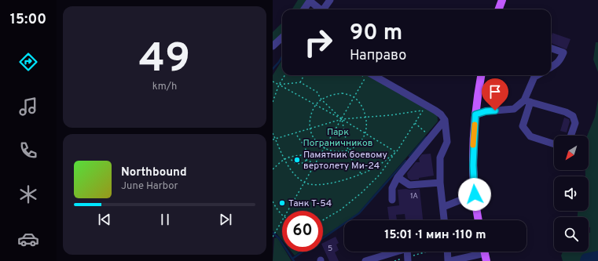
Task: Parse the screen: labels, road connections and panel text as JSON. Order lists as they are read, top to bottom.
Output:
{
  "parks": ["Парк Пограничников"],
  "places": ["Памятник боевому вертолету Ми-24", "Танк Т-54"],
  "house_numbers": ["1А", "5"],
  "north": "bottom left",
  "page": {
    "tabs": "15:00",
    "tile": ["49", "km/h"],
    "turn": ["90 m", "Направо"],
    "song": ["Northbound", "June Harbor"],
    "limit": "60",
    "trip": "15:01 · 1 мин · 110 m"
  }
}
